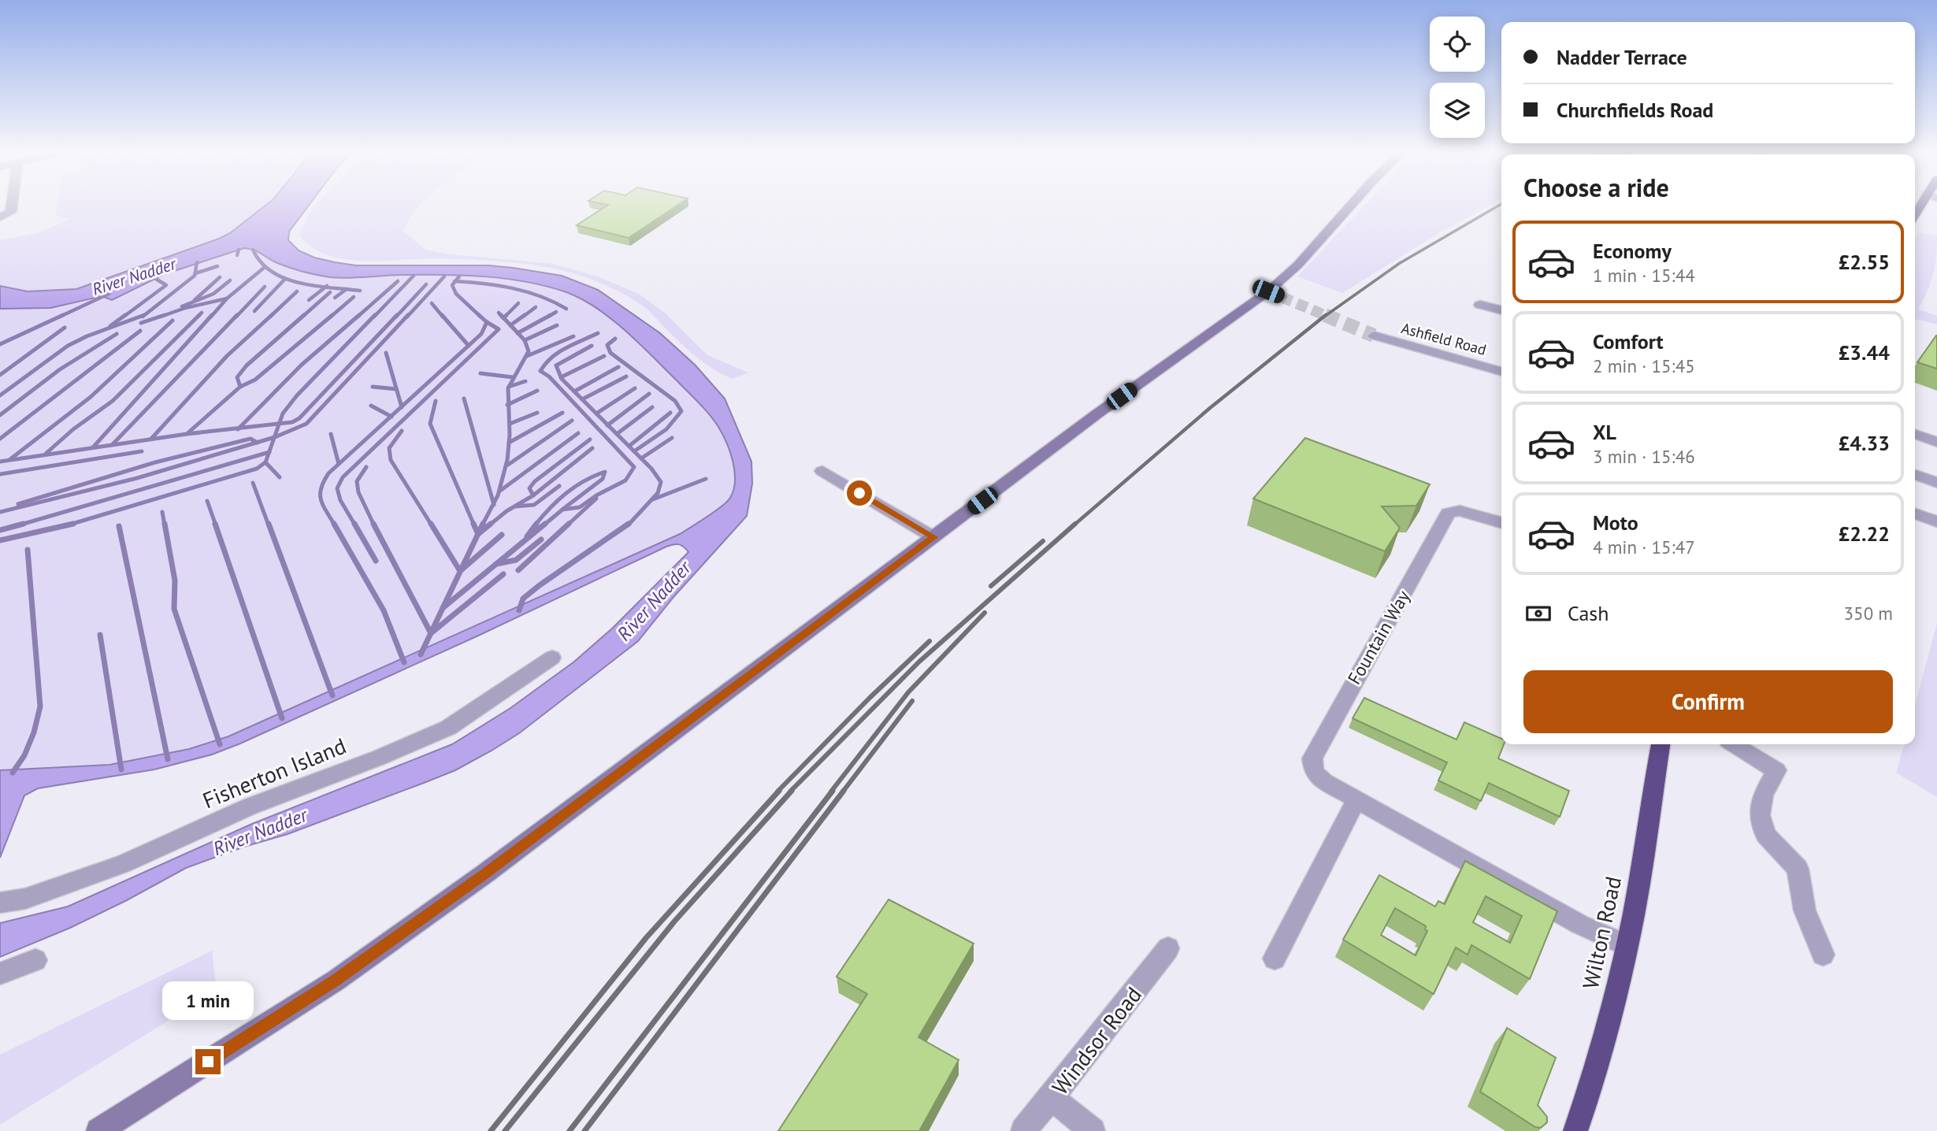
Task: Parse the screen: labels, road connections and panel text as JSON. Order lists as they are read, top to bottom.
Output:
{
  "streets": {
    "highway": ["Wilton Road"],
    "street": [
      "Ashfield Road",
      "Fountain Way",
      "Fisherton Island",
      "Windsor Road"
    ]
  },
  "crossings": [
    ["Fountain Way", "Wilton Road"]
  ],
  "water": ["River Nadder"],
  "page": {
    "banner": ["Nadder Terrace", "Churchfields Road"],
    "heading": "Choose a ride",
    "list": [
      {
        "name": "Economy",
        "note": "1 min · 15:44",
        "value": "£2.55"
      },
      {
        "name": "Comfort",
        "note": "2 min · 15:45",
        "value": "£3.44"
      },
      {
        "name": "XL",
        "note": "3 min · 15:46",
        "value": "£4.33"
      },
      {
        "name": "Moto",
        "note": "4 min · 15:47",
        "value": "£2.22"
      }
    ],
    "pay": ["Cash", "350 m"],
    "buttons": "Confirm",
    "bubble": "1 min"
  }
}
